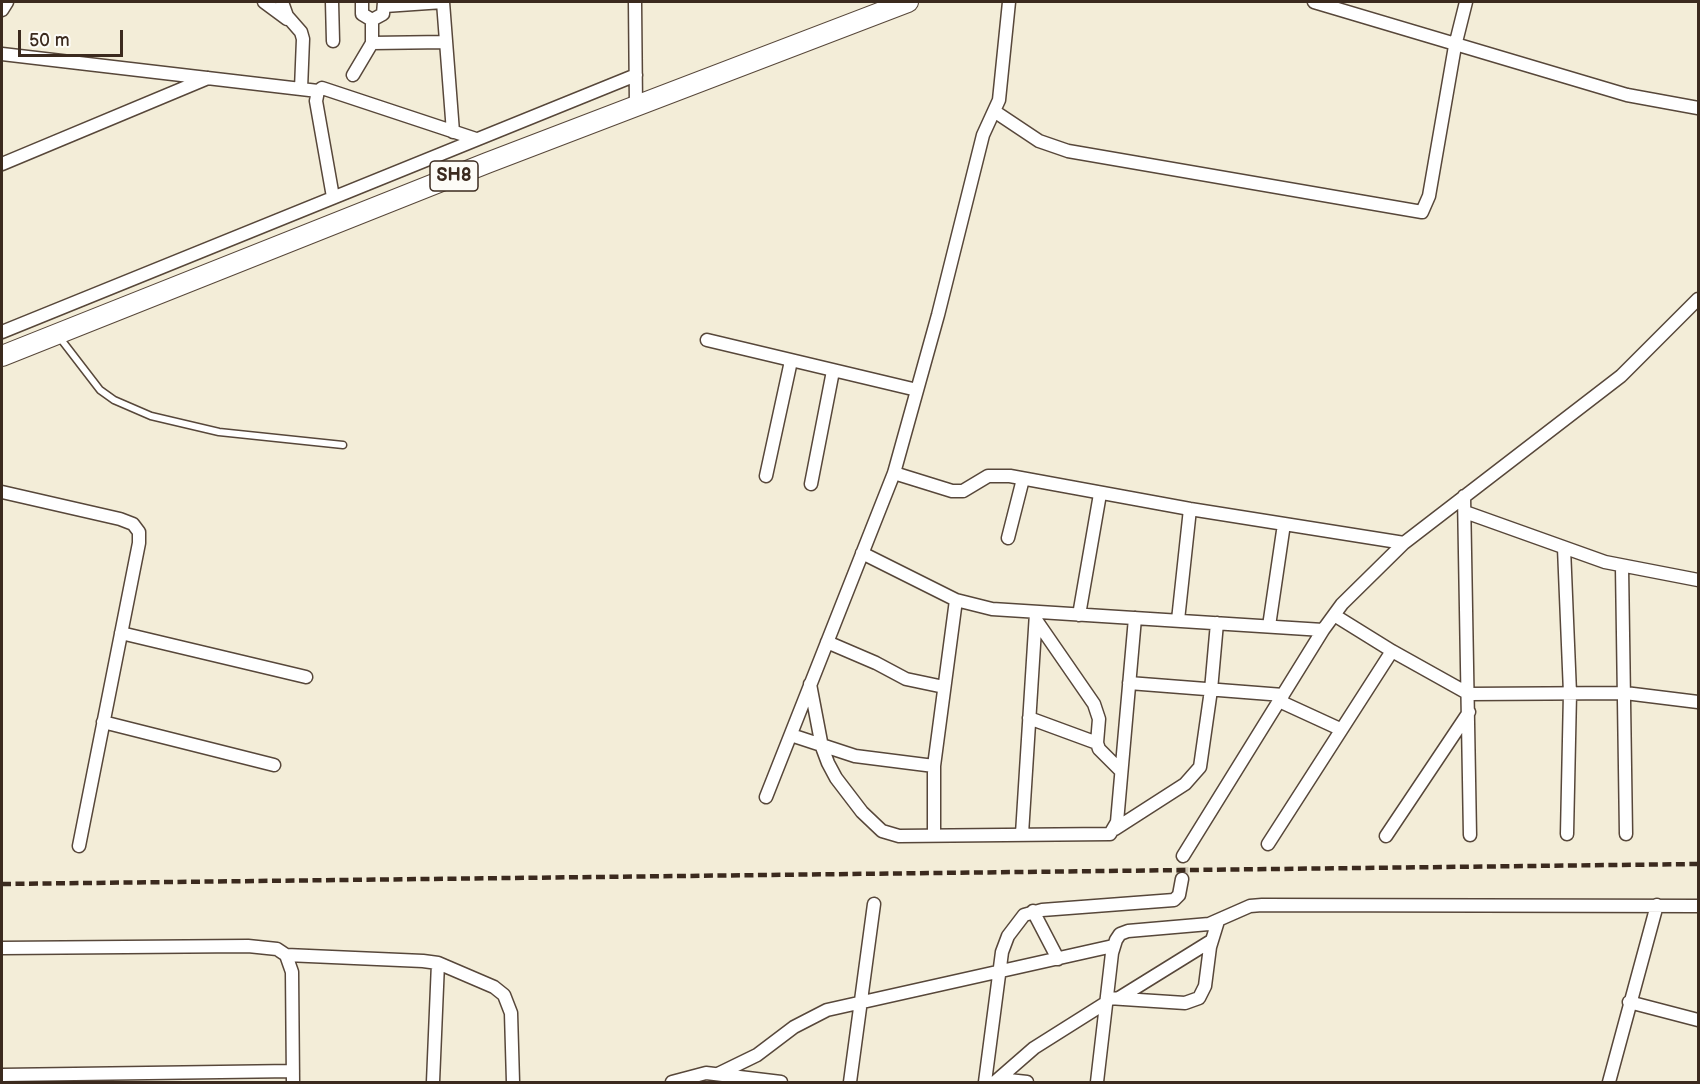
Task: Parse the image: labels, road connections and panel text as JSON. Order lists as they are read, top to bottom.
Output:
{
  "streets": {
    "main road": ["SH8"]
  },
  "scale_bar": "50 m"
}
